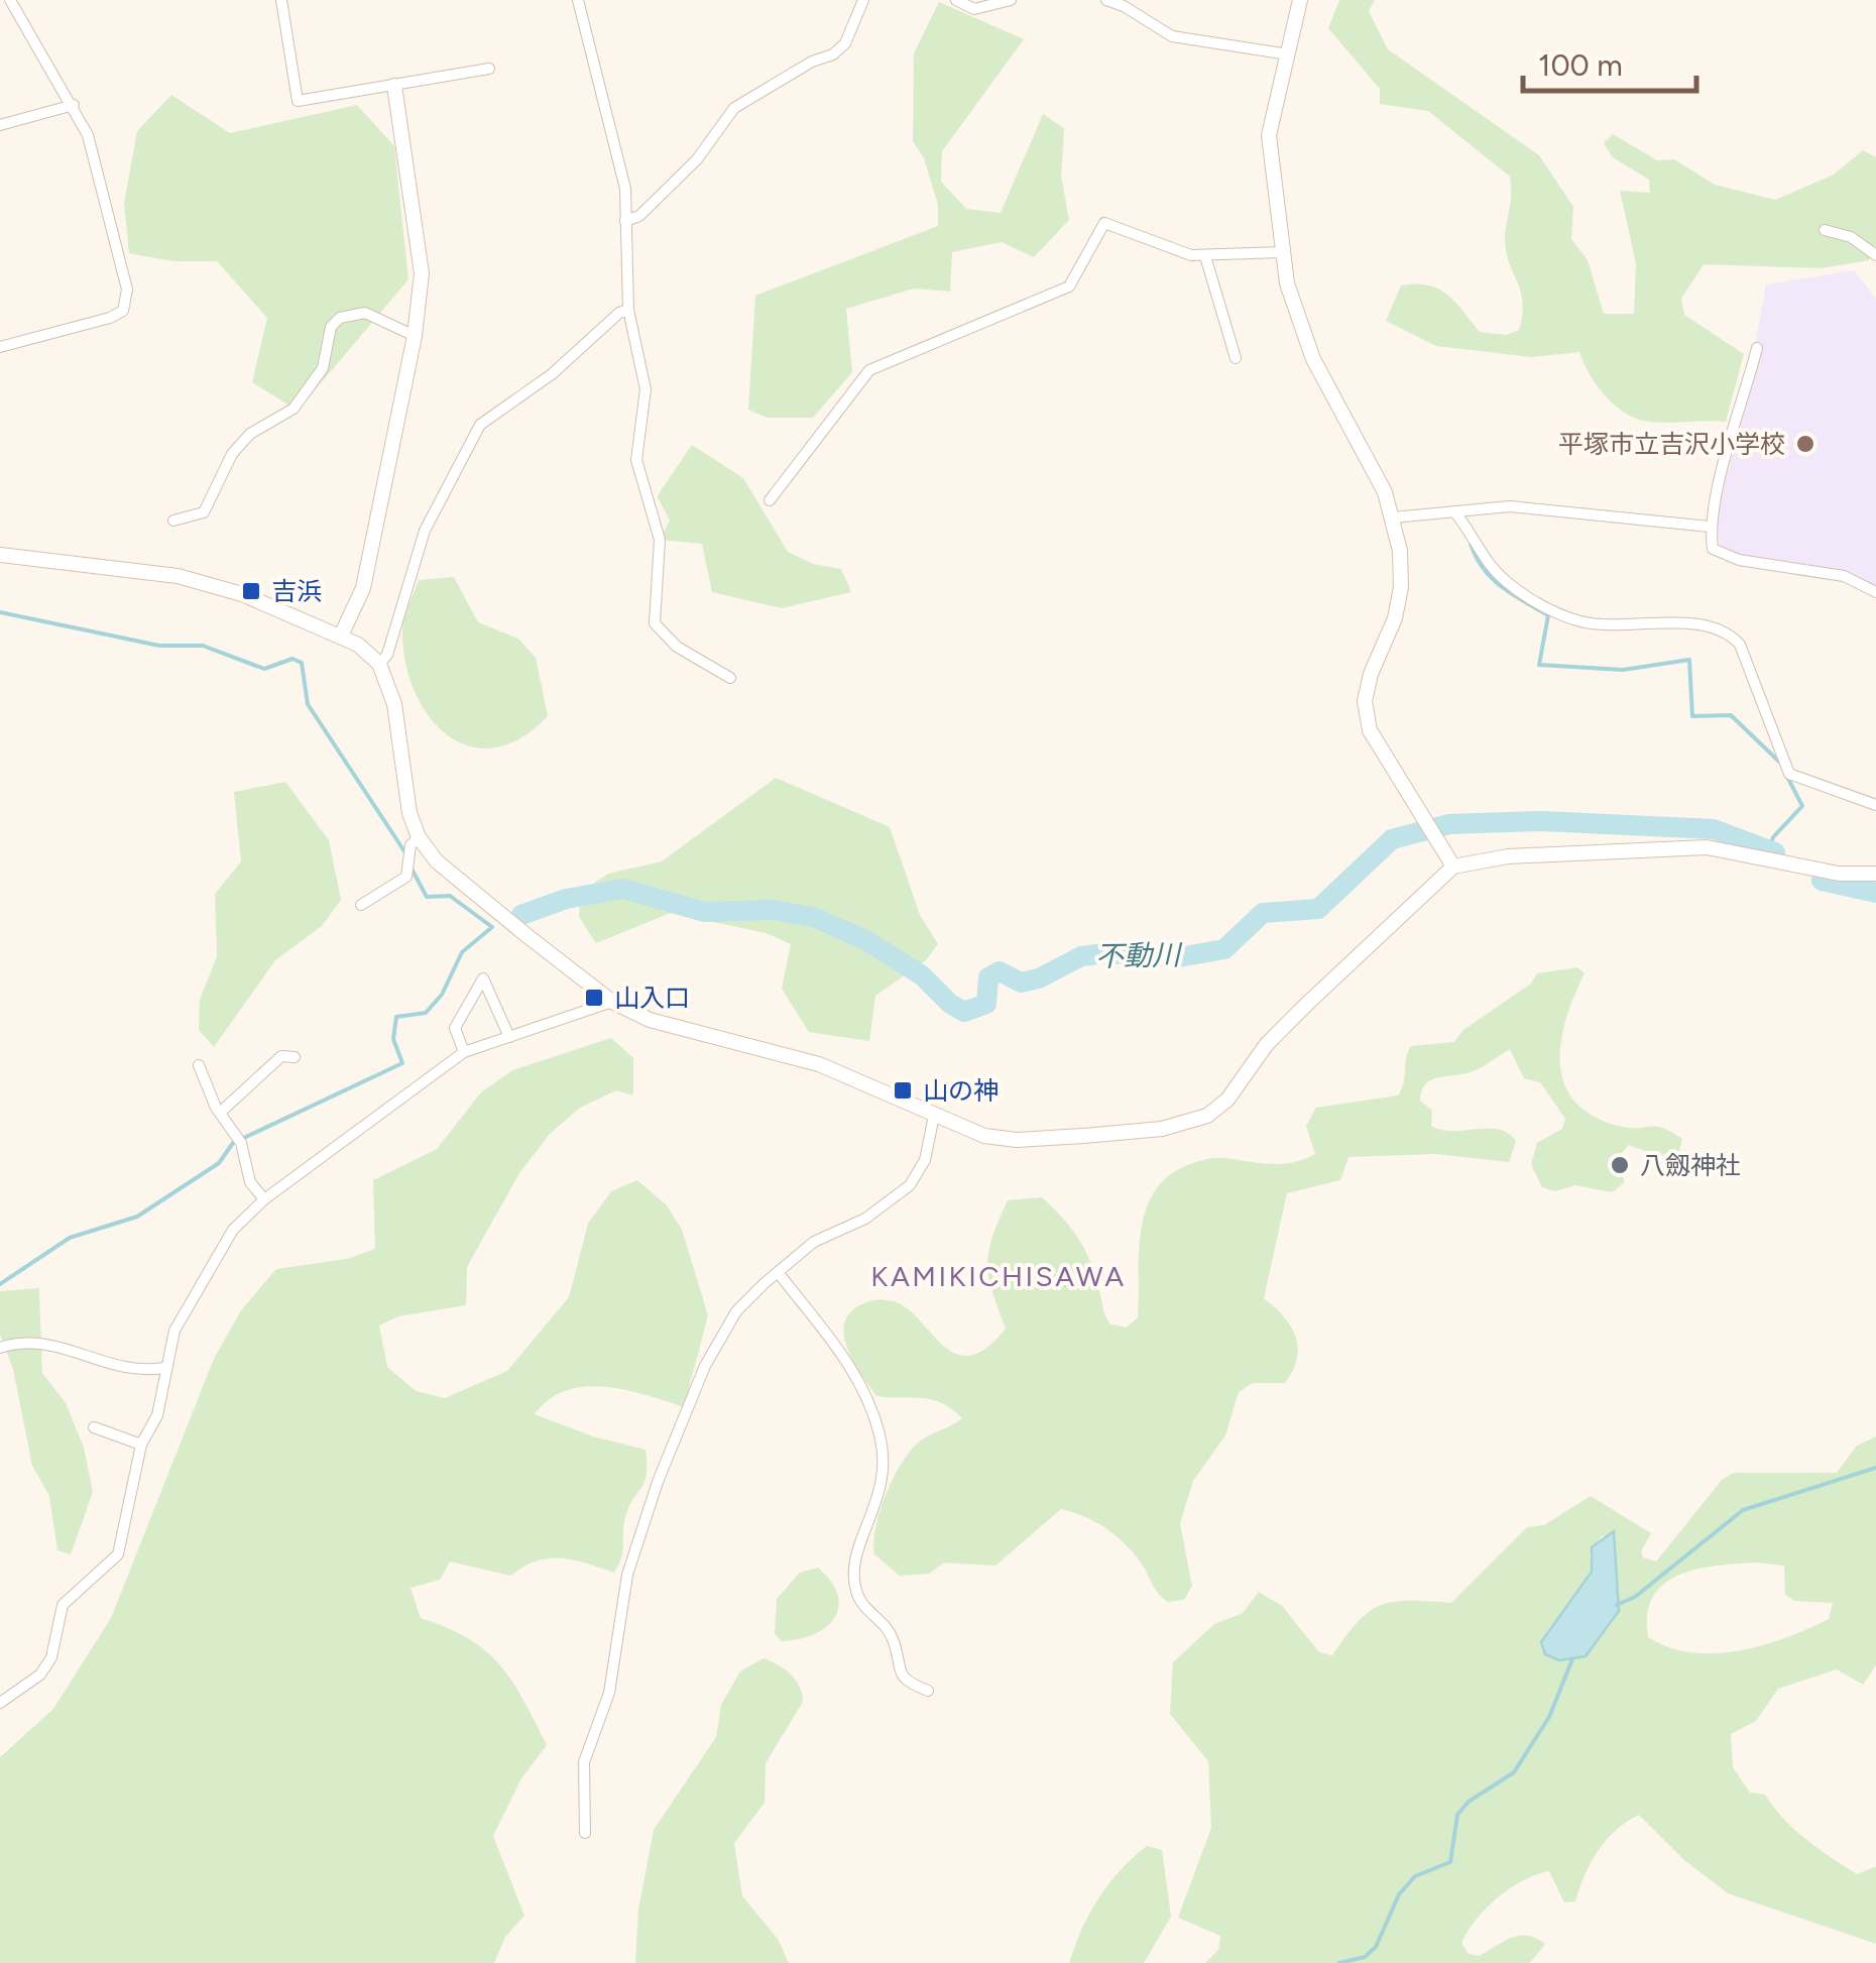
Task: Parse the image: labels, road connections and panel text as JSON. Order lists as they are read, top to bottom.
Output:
{
  "districts": ["KAMIKICHISAWA"],
  "water": ["不動川"],
  "places": {
    "other": ["平塚市立吉沢小学校", "八劔神社"],
    "transit": ["吉浜", "山入口", "山の神"]
  },
  "scale_bar": "100 m"
}
